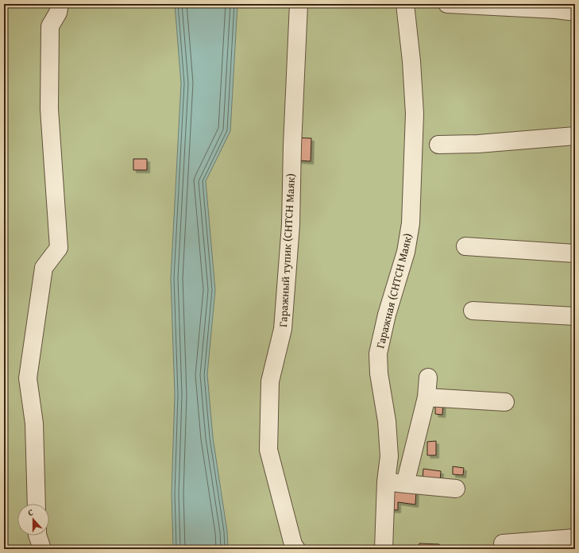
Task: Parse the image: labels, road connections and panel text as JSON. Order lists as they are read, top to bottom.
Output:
{
  "streets": {
    "street": ["Гаражный тупик (СНТСН Маяк)", "Гаражная (СНТСН Маяк)"]
  },
  "north": "top"
}
